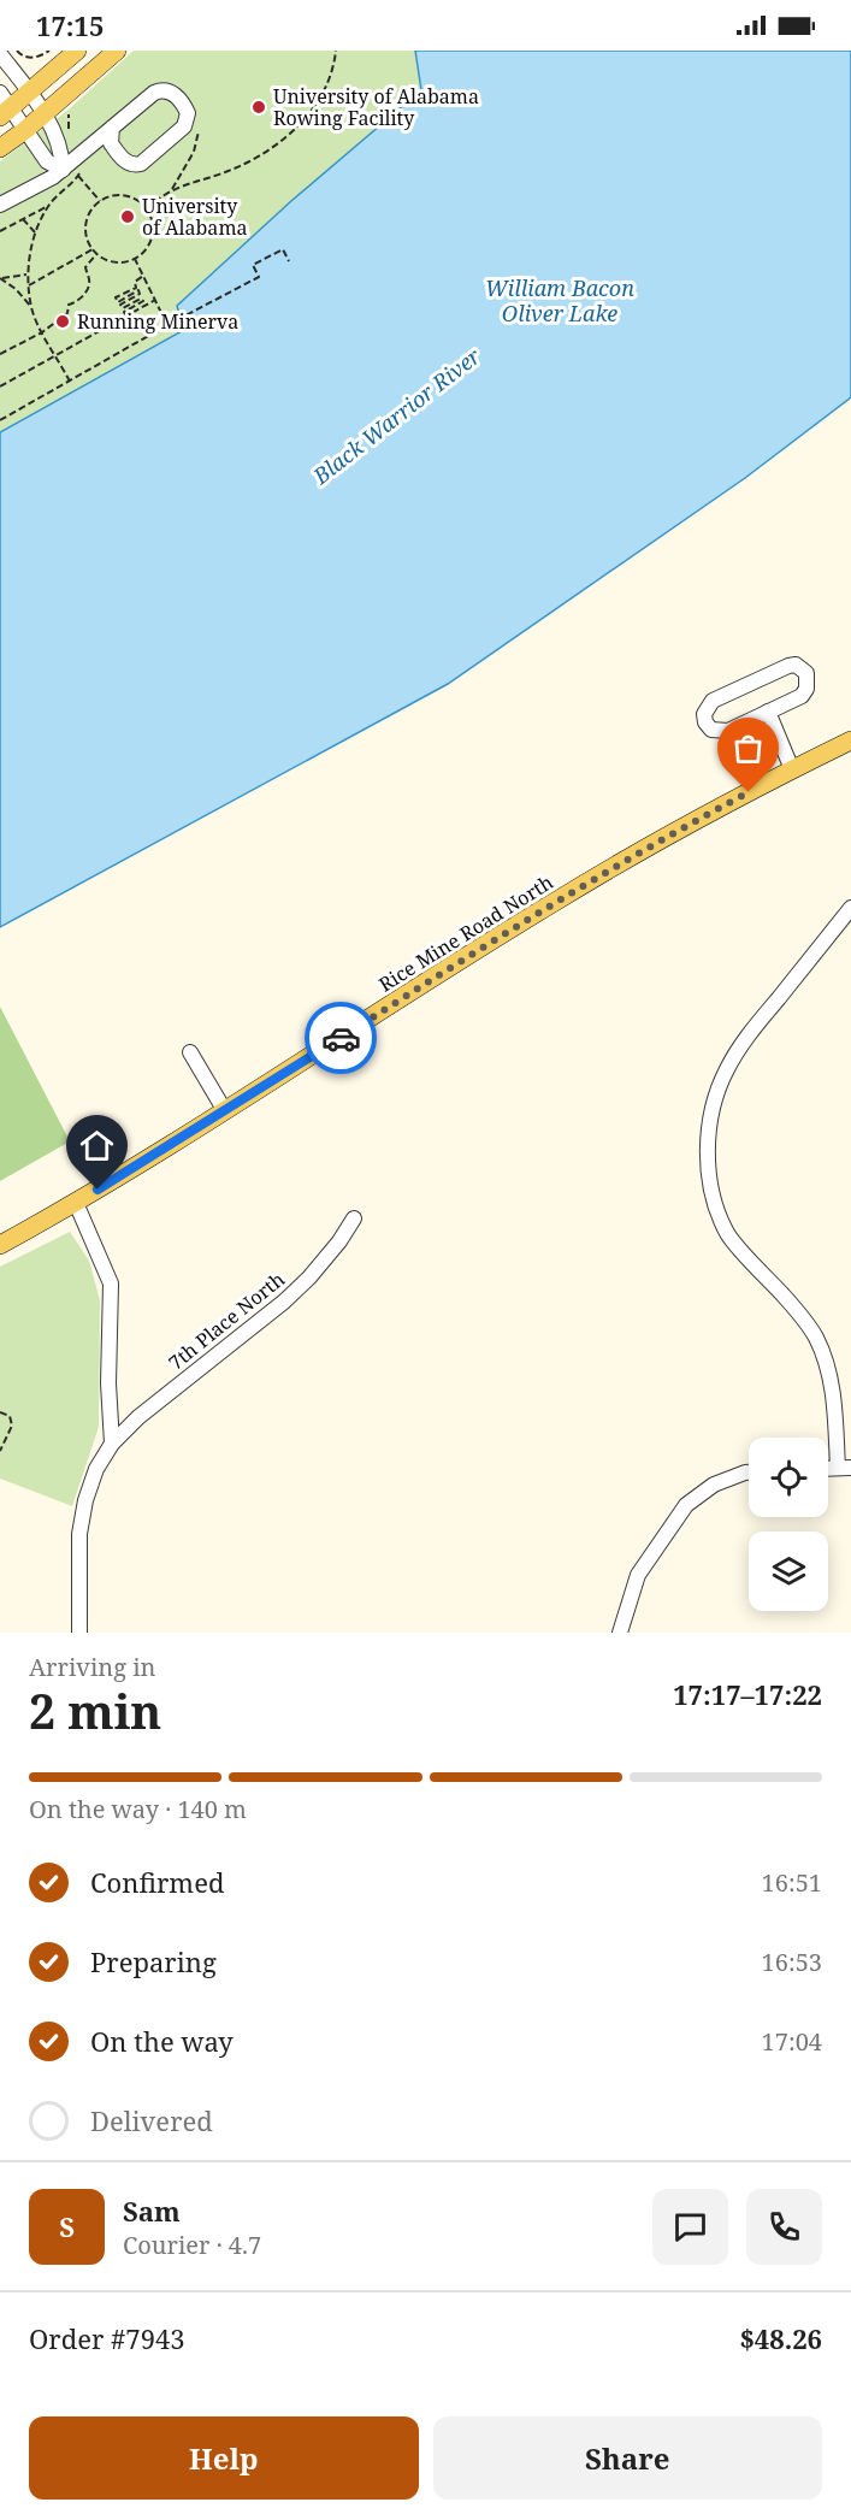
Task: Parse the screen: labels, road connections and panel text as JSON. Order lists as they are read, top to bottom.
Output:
{
  "streets": {
    "main road": ["Rice Mine Road North"],
    "street": ["7th Place North"]
  },
  "water": ["William Bacon Oliver Lake", "Black Warrior River"],
  "places": ["University of Alabama Rowing Facility", "University of Alabama", "Running Minerva"],
  "page": {
    "status": "17:15",
    "heading": ["2 min", "Arriving in", "17:17–17:22"],
    "panel": [
      "Sam",
      "Courier · 4.7",
      "Order #7943",
      "$48.26"
    ],
    "bar": "On the way · 140 m",
    "list": [
      ["Confirmed", "16:51"],
      ["Preparing", "16:53"],
      ["On the way", "17:04"],
      "Delivered"
    ],
    "round": "S",
    "buttons": ["Help", "Share"]
  }
}
